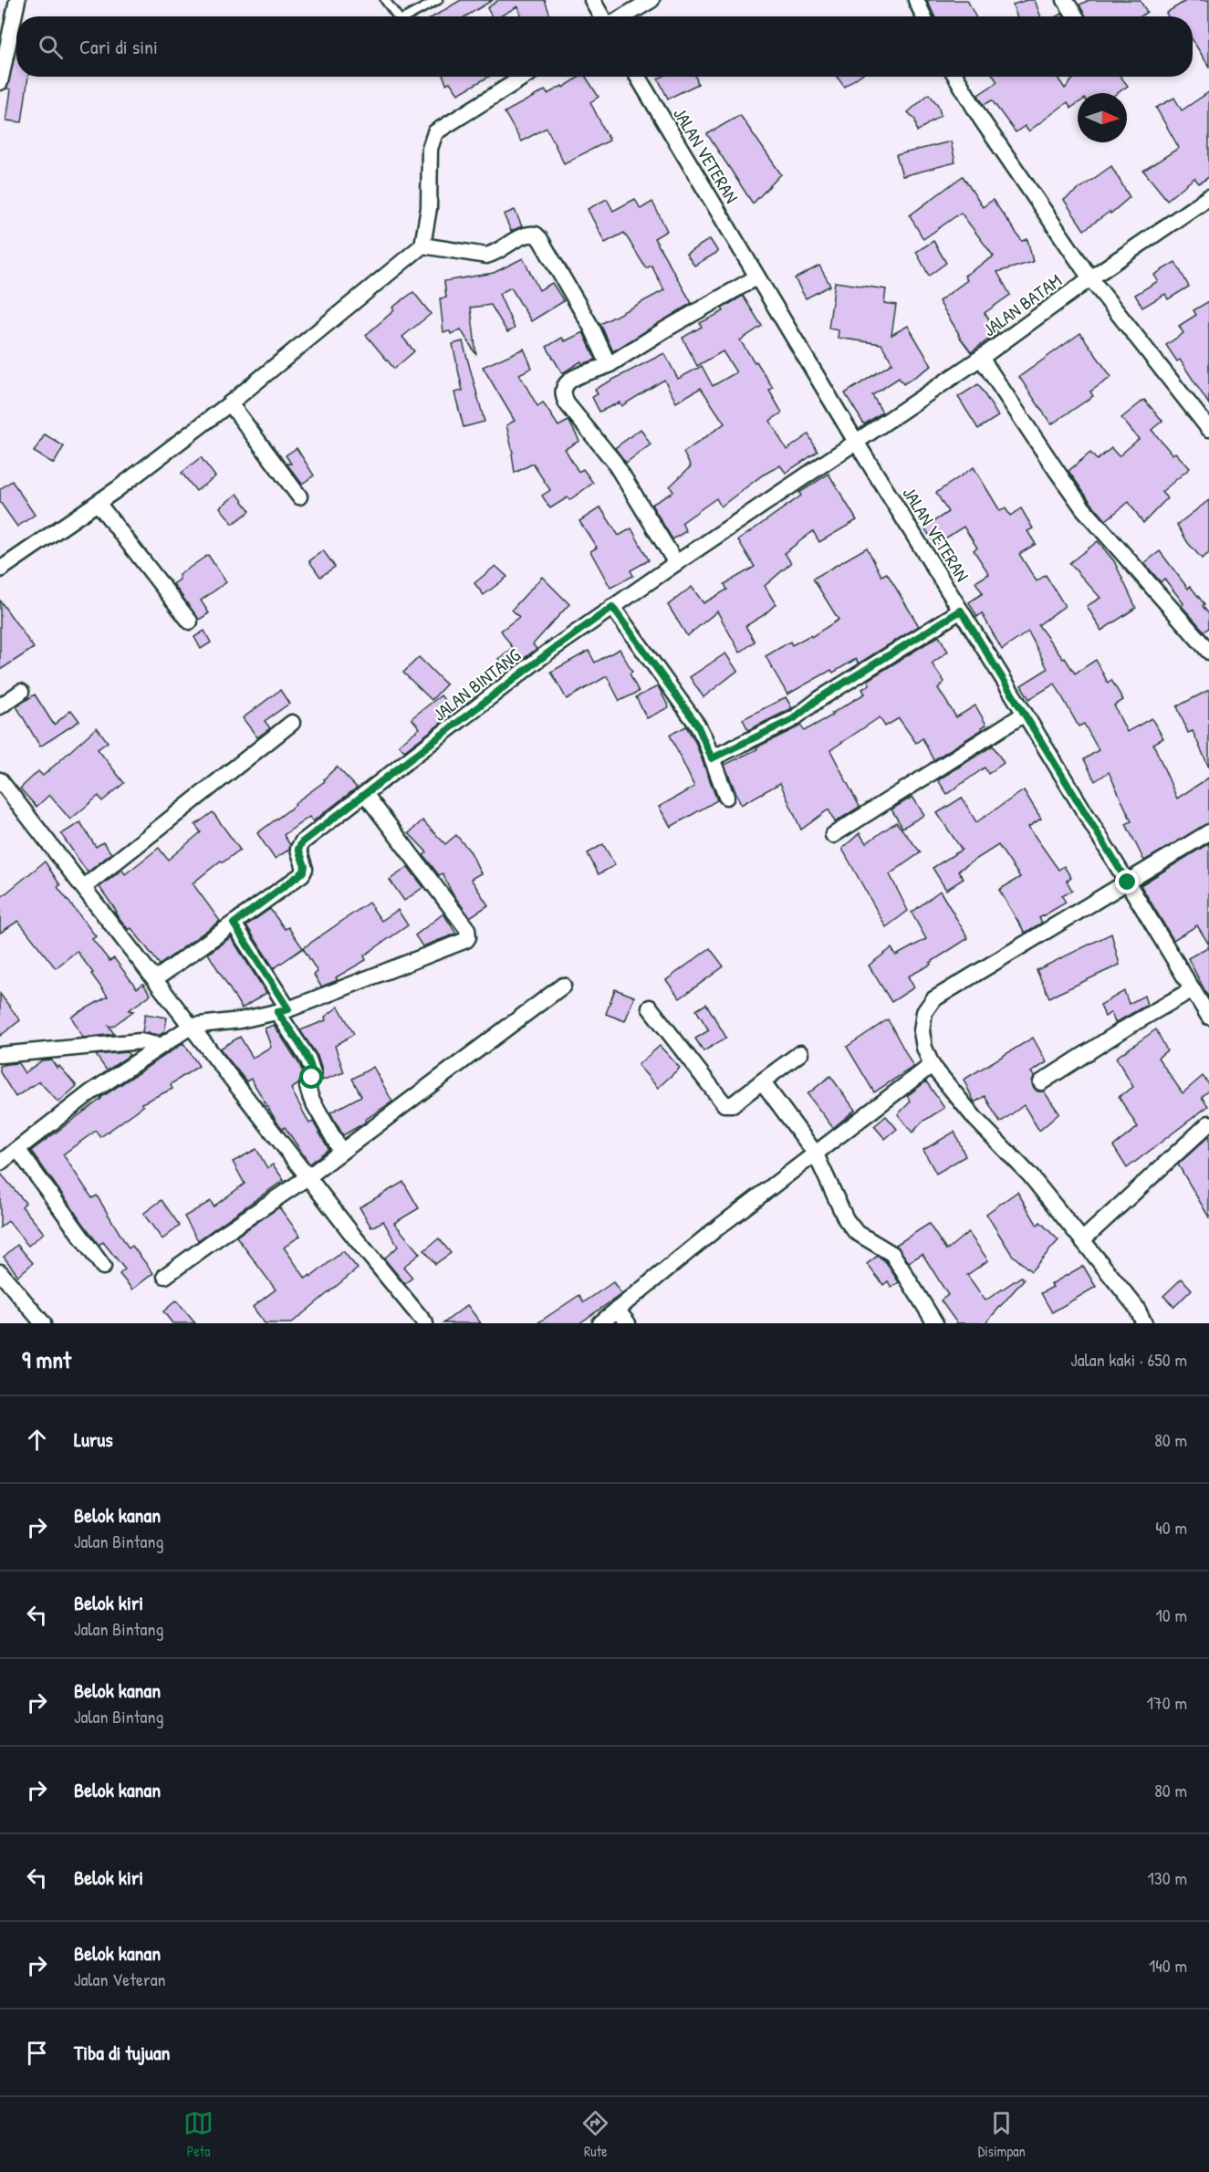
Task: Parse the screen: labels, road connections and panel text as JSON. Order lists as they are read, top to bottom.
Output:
{
  "streets": {
    "street": ["JALAN VETERAN", "JALAN BATAM", "JALAN BINTANG"]
  },
  "crossings": [
    ["JALAN VETERAN", "JALAN BATAM"],
    ["JALAN VETERAN", "JALAN BINTANG"],
    ["JALAN BATAM", "JALAN BINTANG"]
  ],
  "north": "right",
  "page": {
    "search": "Cari di sini",
    "heading": ["9 mnt", "Jalan kaki · 650 m"],
    "list": [
      ["Lurus", "80 m"],
      ["Belok kanan", "Jalan Bintang", "40 m"],
      ["Belok kiri", "Jalan Bintang", "10 m"],
      ["Belok kanan", "Jalan Bintang", "170 m"],
      ["Belok kanan", "80 m"],
      ["Belok kiri", "130 m"],
      ["Belok kanan", "Jalan Veteran", "140 m"],
      "Tiba di tujuan"
    ],
    "nav": ["Peta", "Rute", "Disimpan"]
  }
}
